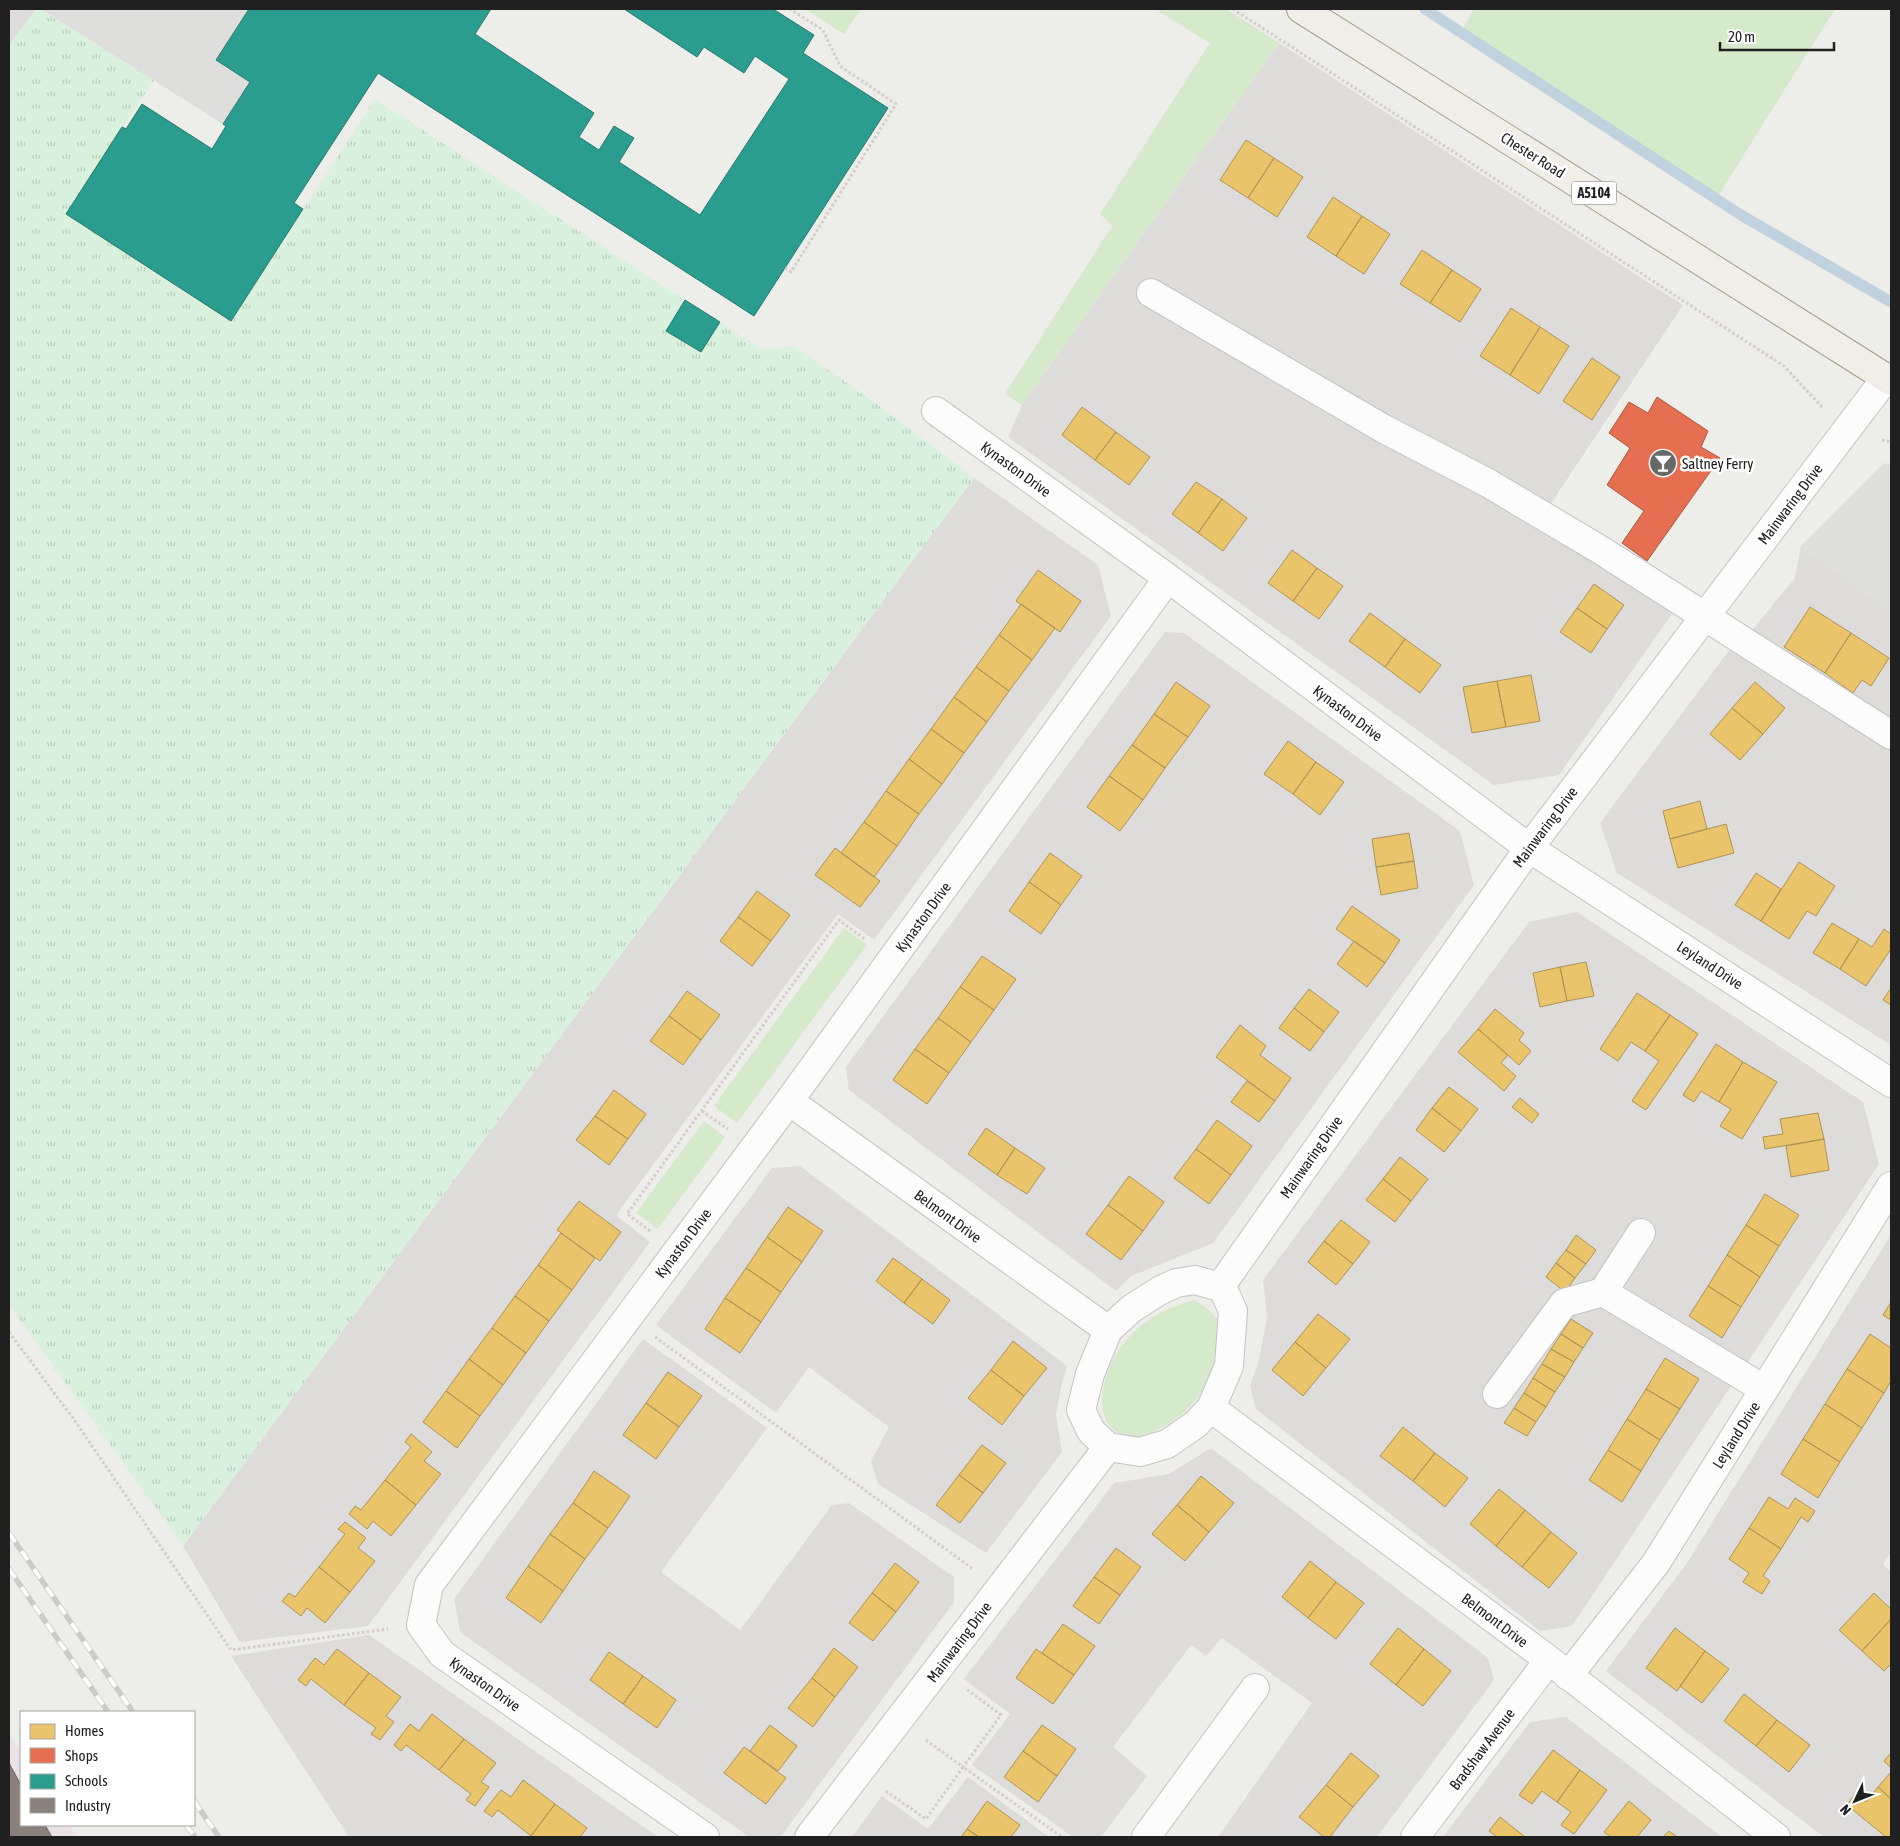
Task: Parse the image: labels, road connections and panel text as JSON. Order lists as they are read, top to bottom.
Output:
{
  "streets": {
    "main road": ["Chester Road", "A5104"],
    "street": [
      "Kynaston Drive",
      "Mainwaring Drive",
      "Leyland Drive",
      "Belmont Drive",
      "Bradshaw Avenue"
    ]
  },
  "crossings": [
    ["Chester Road", "Mainwaring Drive"],
    ["Kynaston Drive", "Mainwaring Drive"],
    ["Kynaston Drive", "Leyland Drive"],
    ["Kynaston Drive", "Belmont Drive"],
    ["Mainwaring Drive", "Leyland Drive"],
    ["Mainwaring Drive", "Belmont Drive"],
    ["Leyland Drive", "Belmont Drive"],
    ["Leyland Drive", "Bradshaw Avenue"],
    ["Belmont Drive", "Bradshaw Avenue"]
  ],
  "places": {
    "bar": ["Saltney Ferry"]
  },
  "legend": [
    "Homes",
    "Shops",
    "Schools",
    "Industry"
  ],
  "scale_bar": "20 m",
  "north": "bottom left"
}
